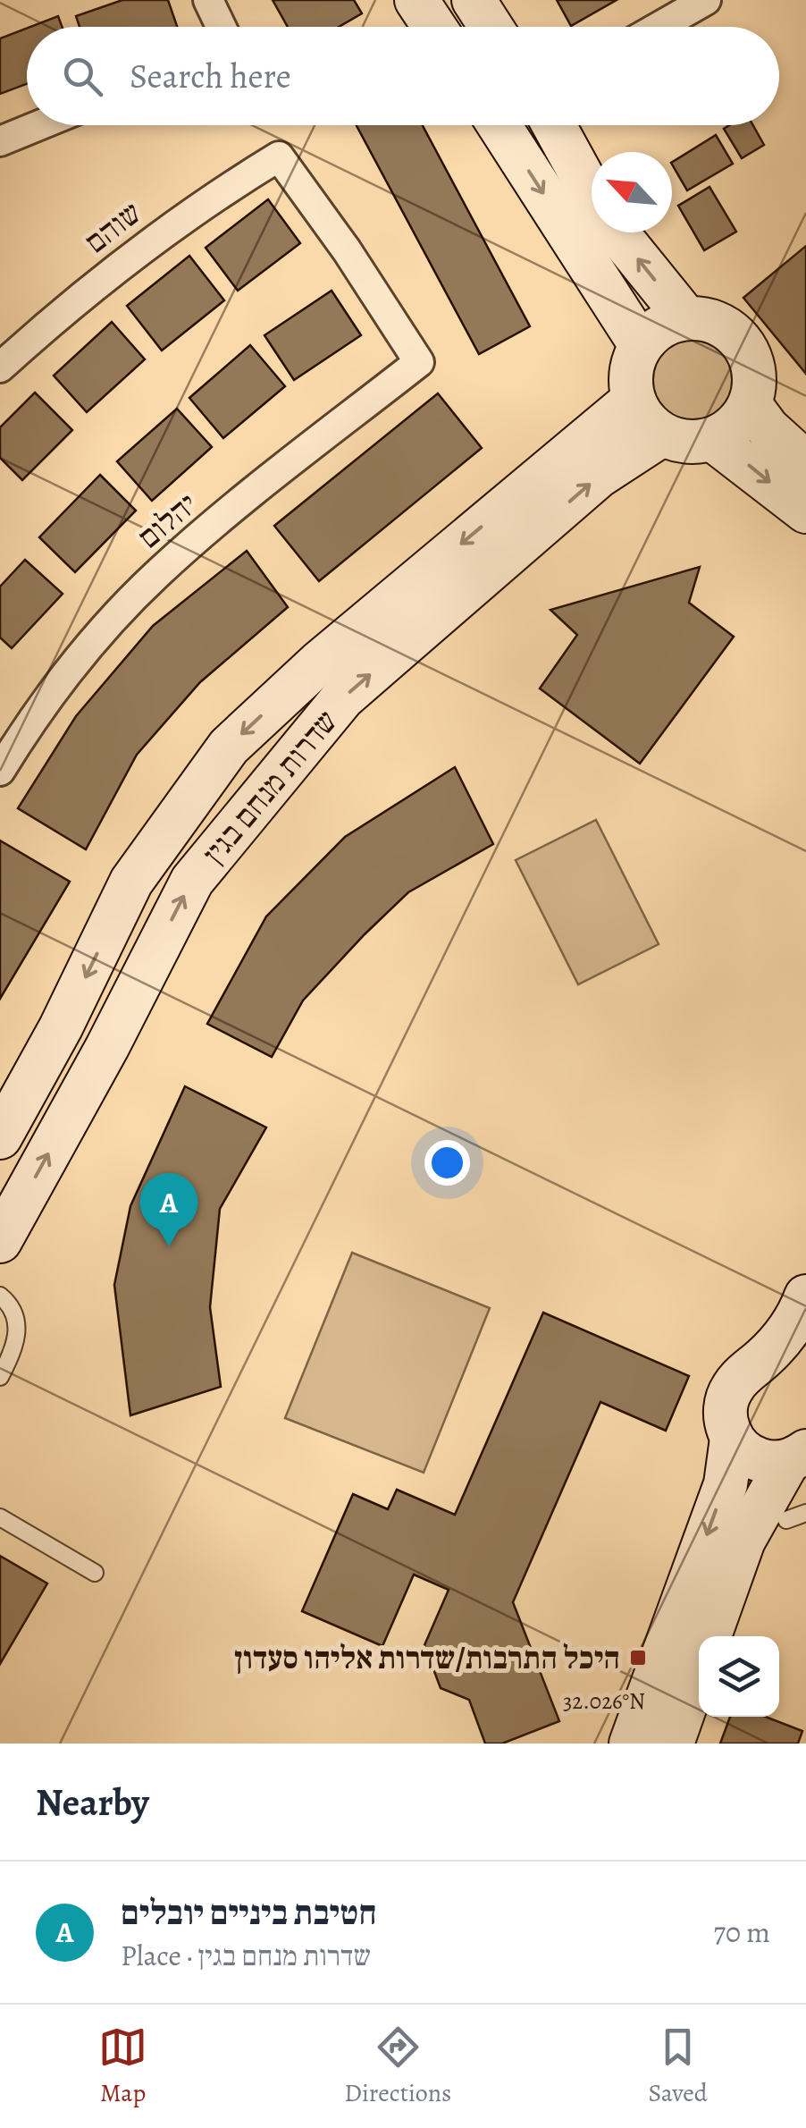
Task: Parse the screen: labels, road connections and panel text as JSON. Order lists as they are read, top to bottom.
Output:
{
  "streets": {
    "street": ["שוהם", "יהלום", "שדרות מנחם בגין"]
  },
  "crossings": [
    ["שוהם", "יהלום"]
  ],
  "places": {
    "transit": ["היכל התרבות/שדרות אליהו סעדון"]
  },
  "north": "top left",
  "page": {
    "search": "Search here",
    "pins": "A",
    "heading": "Nearby",
    "list": [
      {
        "mark": "A",
        "name": "חטיבת ביניים יובלים",
        "note": "Place · שדרות מנחם בגין",
        "value": "70 m"
      }
    ],
    "nav": ["Map", "Directions", "Saved"]
  },
  "coordinates": ["32.026°N"]
}
